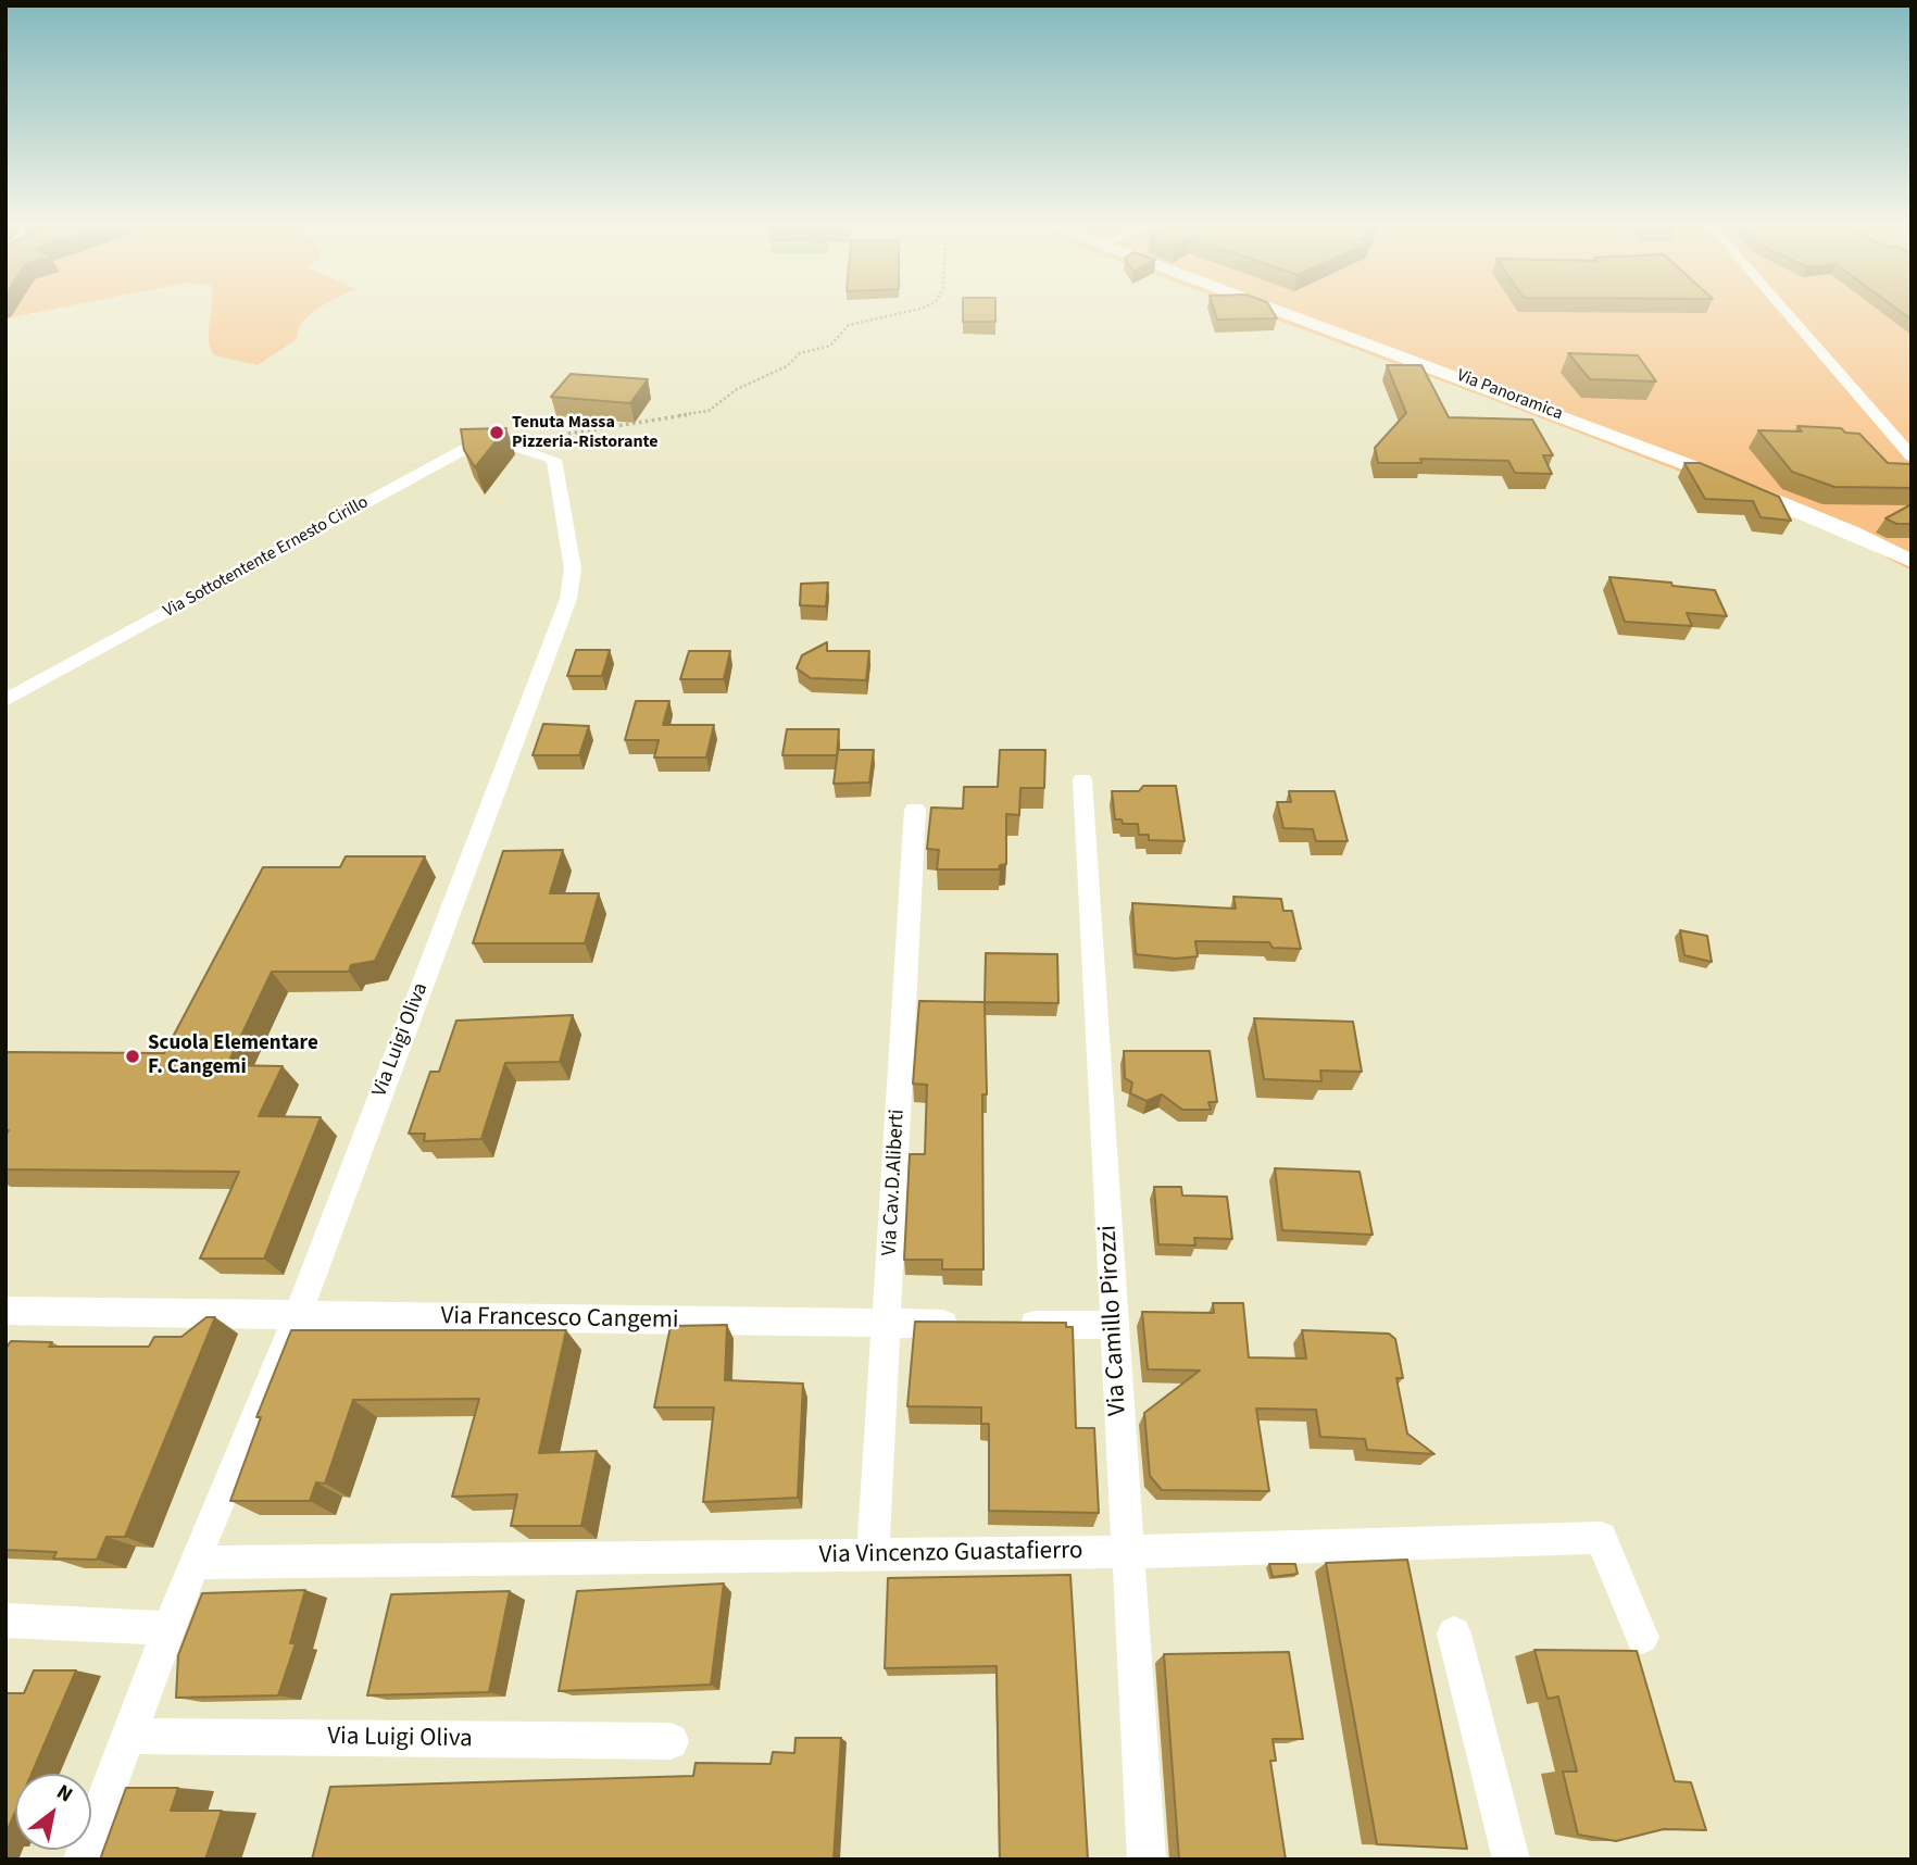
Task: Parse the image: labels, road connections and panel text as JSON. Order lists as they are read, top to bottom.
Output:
{
  "streets": {
    "street": [
      "Via Panoramica",
      "Via Sottotentente Ernesto Cirillo",
      "Via Luigi Oliva",
      "Via Cav.D.Aliberti",
      "Via Francesco Cangemi",
      "Via Camillo Pirozzi",
      "Via Vincenzo Guastafierro"
    ]
  },
  "crossings": [
    ["Via Sottotentente Ernesto Cirillo", "Via Luigi Oliva"],
    ["Via Luigi Oliva", "Via Francesco Cangemi"],
    ["Via Luigi Oliva", "Via Vincenzo Guastafierro"],
    ["Via Cav.D.Aliberti", "Via Francesco Cangemi"],
    ["Via Cav.D.Aliberti", "Via Vincenzo Guastafierro"],
    ["Via Camillo Pirozzi", "Via Vincenzo Guastafierro"]
  ],
  "places": ["Tenuta Massa Pizzeria-Ristorante", "Scuola Elementare F. Cangemi"],
  "north": "top right"
}
